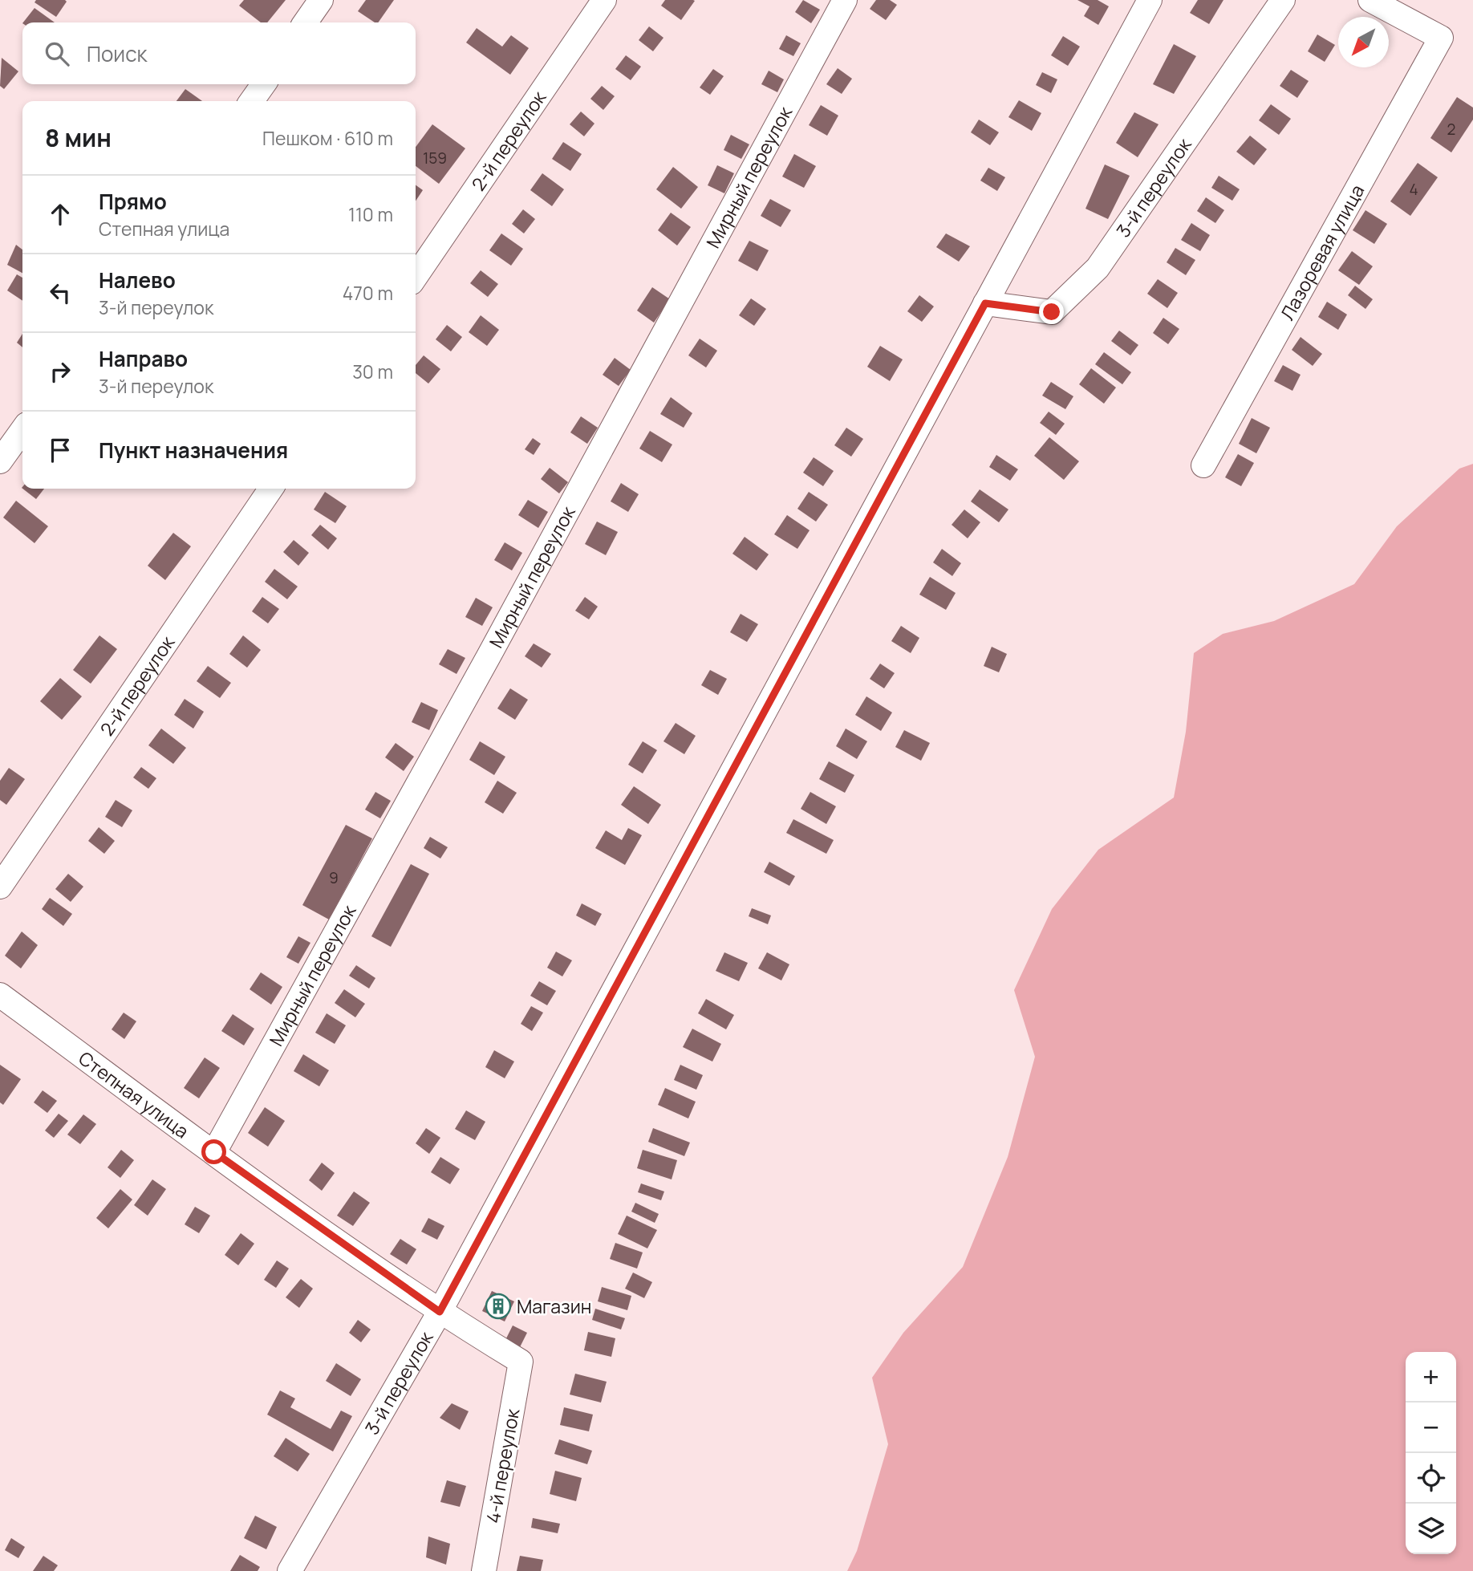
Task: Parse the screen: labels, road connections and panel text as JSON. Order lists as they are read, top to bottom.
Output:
{
  "streets": {
    "street": [
      "2-й переулок",
      "Мирный переулок",
      "3-й переулок",
      "Лазоревая улица",
      "Степная улица",
      "4-й переулок"
    ]
  },
  "crossings": [
    ["Мирный переулок", "Степная улица"],
    ["3-й переулок", "Степная улица"],
    ["Степная улица", "4-й переулок"]
  ],
  "places": {
    "building": ["Магазин"]
  },
  "house_numbers": [
    "2",
    "159",
    "4",
    "9"
  ],
  "north": "bottom left",
  "page": {
    "search": "Поиск",
    "heading": ["8 мин", "Пешком · 610 m"],
    "list": [
      ["Прямо", "Степная улица", "110 m"],
      ["Налево", "3-й переулок", "470 m"],
      ["Направо", "3-й переулок", "30 m"],
      "Пункт назначения"
    ],
    "map_buttons": ["+", "−"]
  }
}
